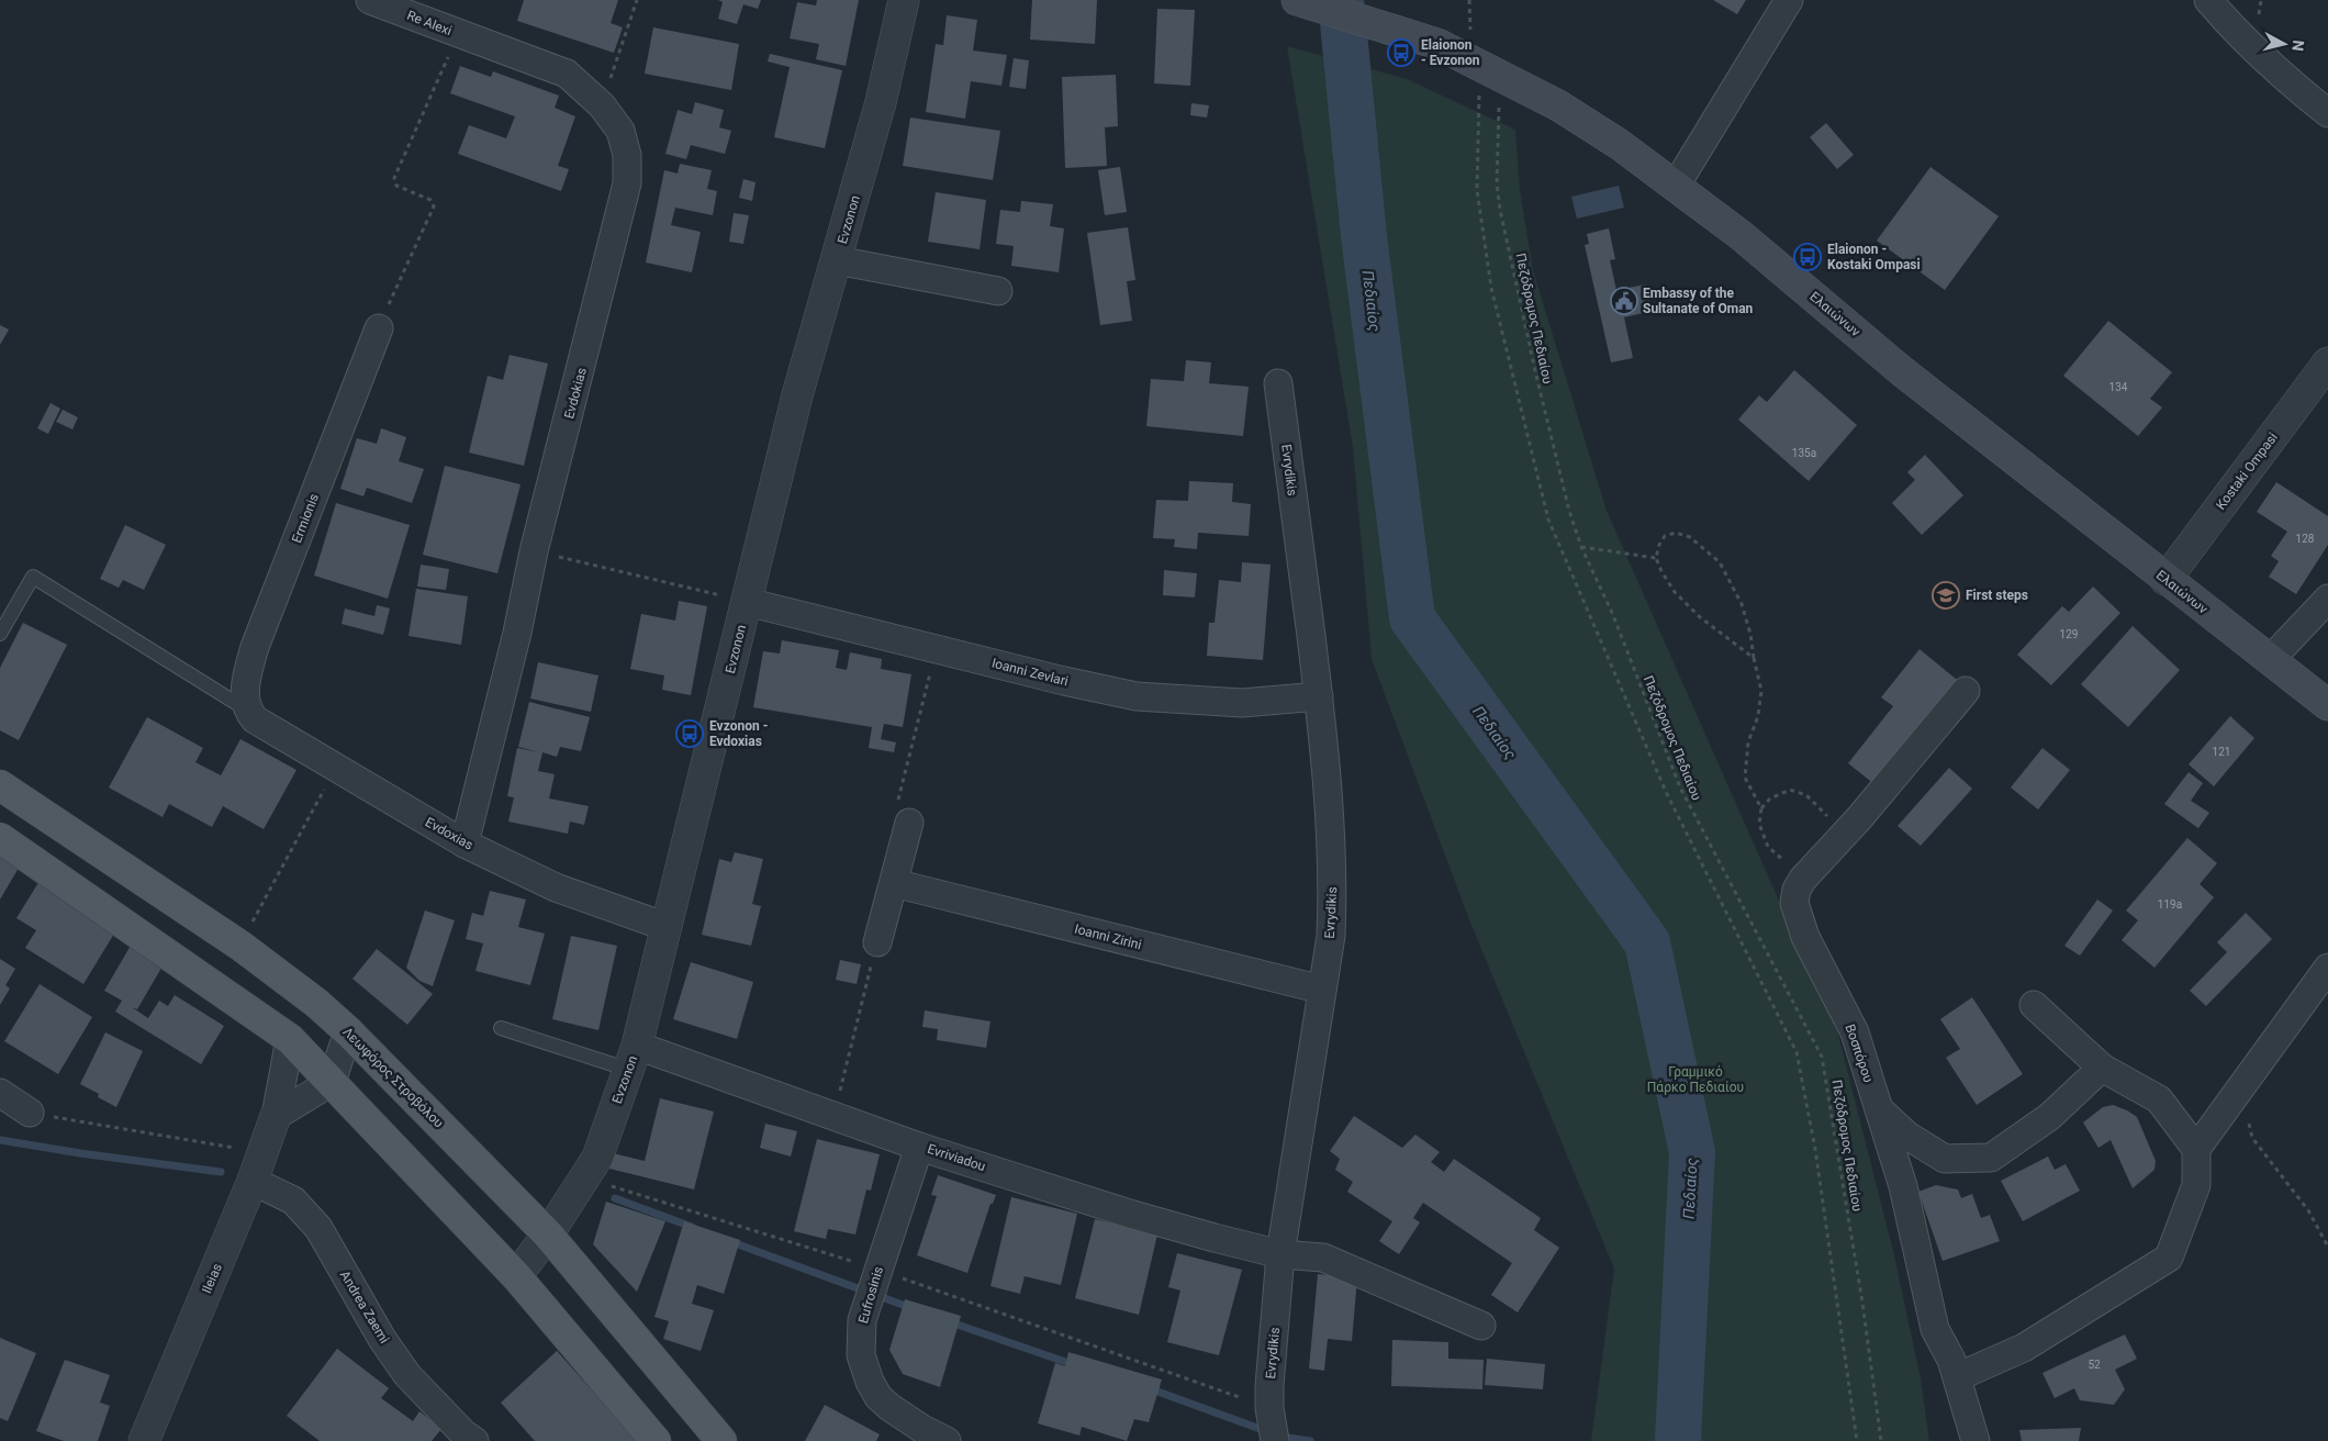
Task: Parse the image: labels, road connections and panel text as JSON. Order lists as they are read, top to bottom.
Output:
{
  "streets": {
    "main road": ["Ελαιώνων", "Λεωφόρος Στροβόλου"],
    "street": [
      "Re Alexi",
      "Evzonon",
      "Evdokias",
      "Evrydikis",
      "Kostaki Ompasi",
      "Ermionis",
      "Ioanni Zevlari",
      "Evdoxias",
      "Ioanni Zirini",
      "Βοσπόρου",
      "Evriviadou",
      "Ileias",
      "Eufrosinis",
      "Andrea Zaemi"
    ],
    "path": ["Πεζόδρομος Πεδιαίου"]
  },
  "crossings": [
    ["Re Alexi", "Evdokias"],
    ["Evzonon", "Ioanni Zevlari"],
    ["Evzonon", "Evdoxias"],
    ["Evzonon", "Λεωφόρος Στροβόλου"],
    ["Evzonon", "Evriviadou"],
    ["Ελαιώνων", "Kostaki Ompasi"],
    ["Evdokias", "Evdoxias"],
    ["Evrydikis", "Ioanni Zevlari"],
    ["Evrydikis", "Ioanni Zirini"],
    ["Evrydikis", "Evriviadou"],
    ["Ermionis", "Evdoxias"],
    ["Evriviadou", "Eufrosinis"],
    ["Ileias", "Andrea Zaemi"]
  ],
  "water": ["Πεδιαίος"],
  "parks": ["Γραμμικό Πάρκο Πεδιαίου"],
  "places": {
    "bus stop": ["Elaionon - Evzonon", "Elaionon - Kostaki Ompasi", "Evzonon - Evdoxias"],
    "public building": ["Embassy of the Sultanate of Oman"],
    "school or university": ["First steps"]
  },
  "house_numbers": [
    "134",
    "135a",
    "128",
    "129",
    "121",
    "119a",
    "52"
  ],
  "north": "right"
}
